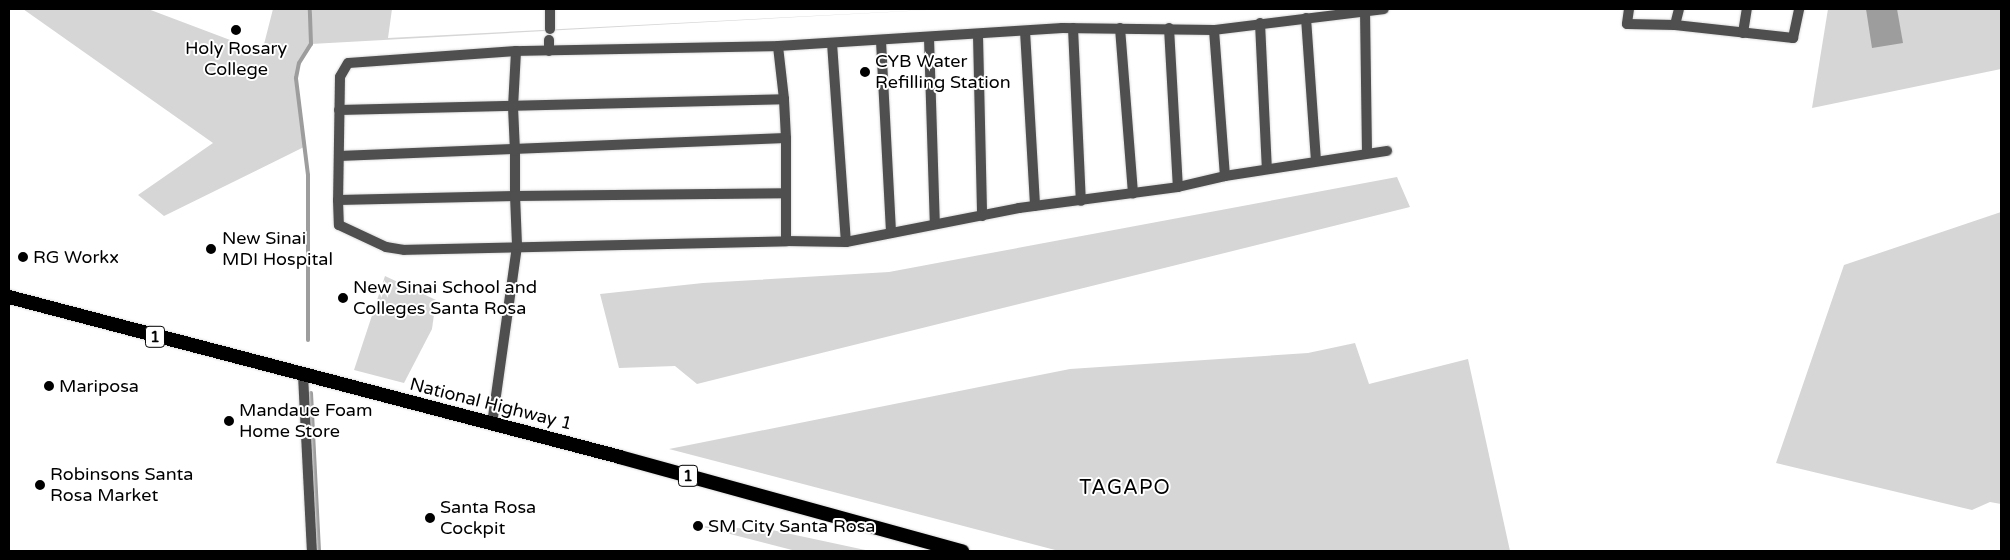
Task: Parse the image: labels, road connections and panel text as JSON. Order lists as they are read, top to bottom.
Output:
{
  "streets": {
    "highway": ["1", "National Highway 1"]
  },
  "districts": ["TAGAPO"],
  "places": [
    "Holy Rosary College",
    "CYB Water Refilling Station",
    "New Sinai MDI Hospital",
    "RG Workx",
    "New Sinai School and Colleges Santa Rosa",
    "Mariposa",
    "Mandaue Foam Home Store",
    "Robinsons Santa Rosa Market",
    "Santa Rosa Cockpit",
    "SM City Santa Rosa"
  ]
}
